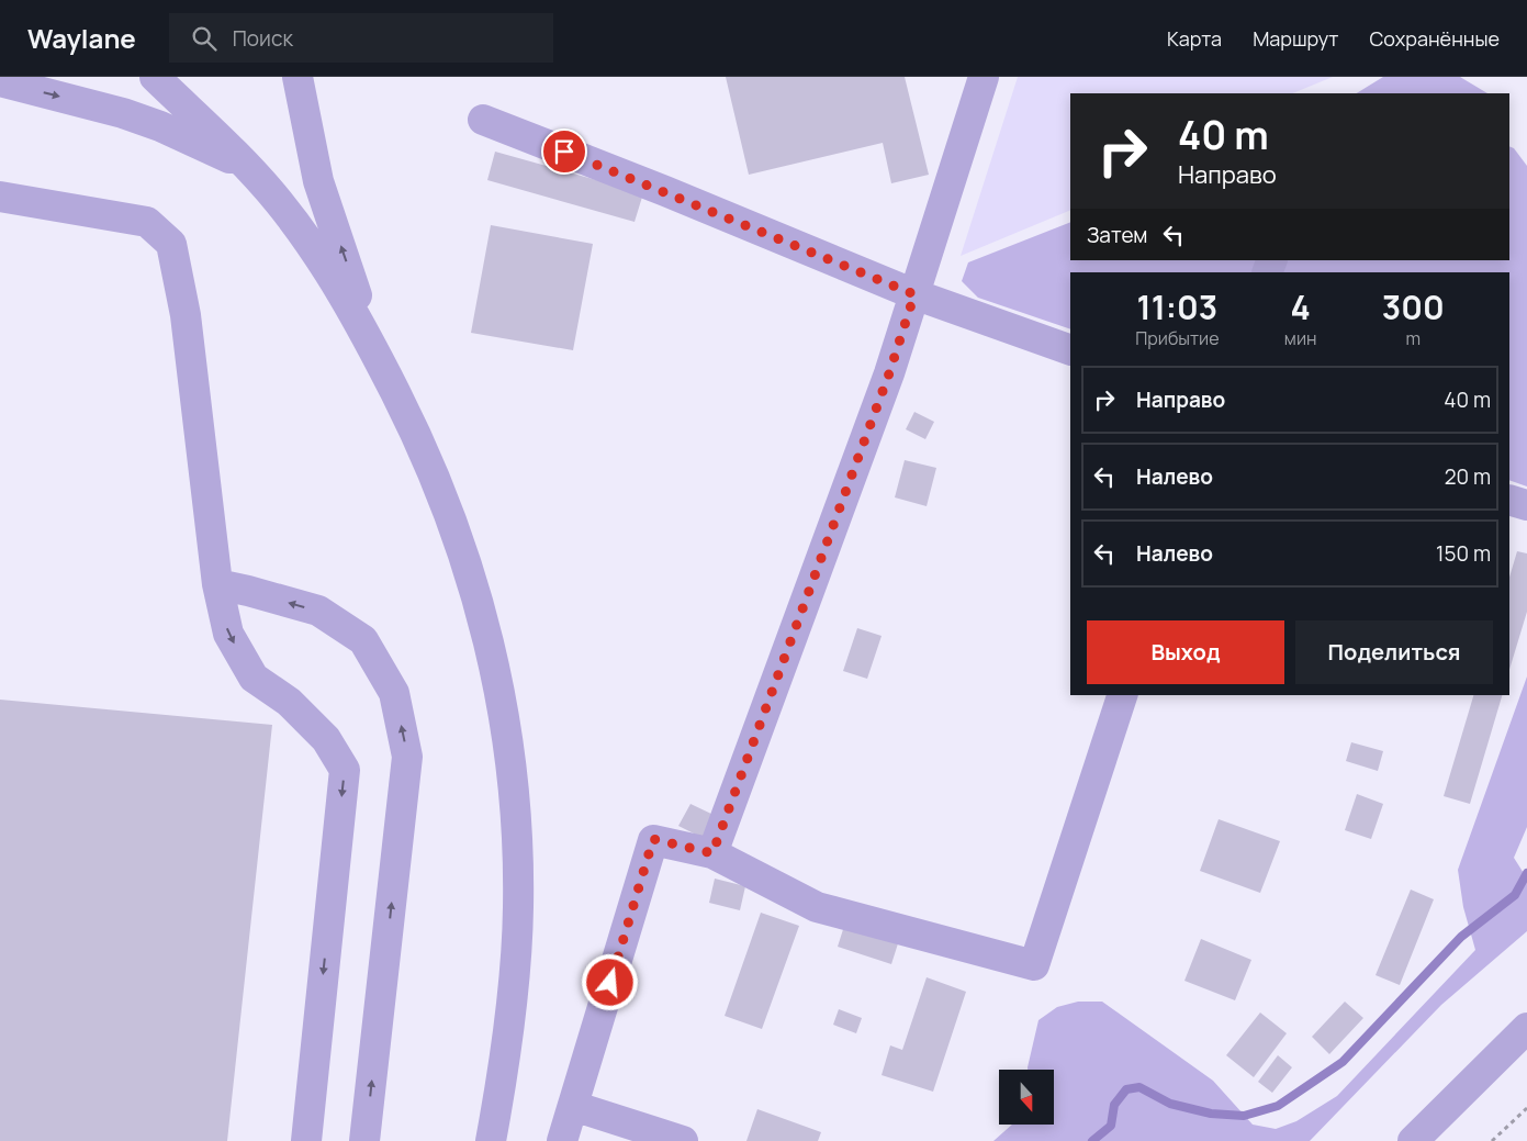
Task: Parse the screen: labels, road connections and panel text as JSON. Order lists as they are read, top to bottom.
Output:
{
  "north": "bottom",
  "page": {
    "header": "Waylane",
    "search": "Поиск",
    "nav": ["Карта", "Маршрут", "Сохранённые"],
    "turn": ["40 m", "Направо"],
    "then": "Затем",
    "eta": [
      "11:03",
      "Прибытие",
      "4",
      "мин",
      "300",
      "m"
    ],
    "list": [
      {
        "name": "Направо",
        "value": "40 m"
      },
      {
        "name": "Налево",
        "value": "20 m"
      },
      {
        "name": "Налево",
        "value": "150 m"
      }
    ],
    "buttons": ["Выход", "Поделиться"]
  }
}
